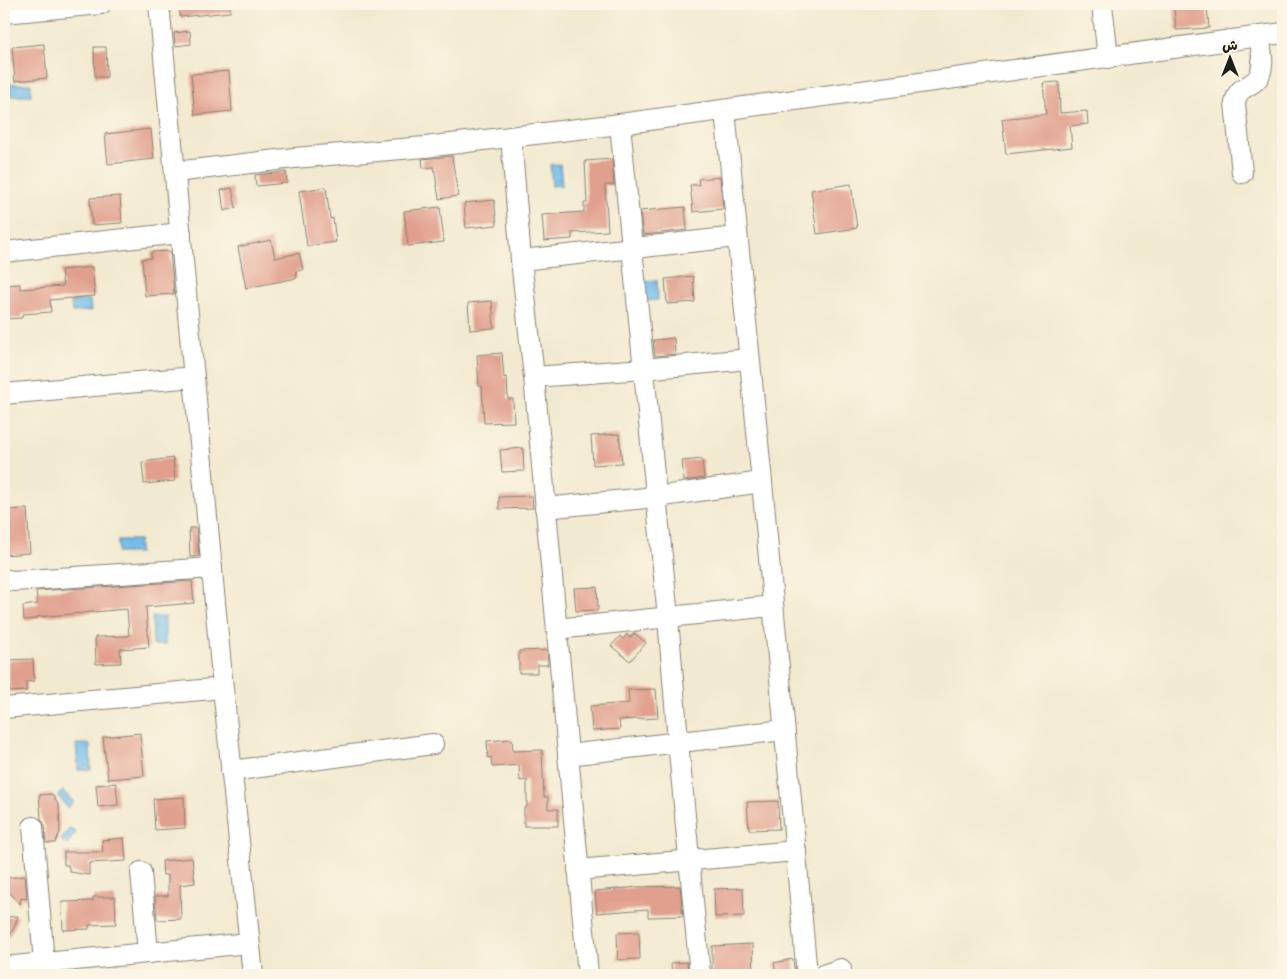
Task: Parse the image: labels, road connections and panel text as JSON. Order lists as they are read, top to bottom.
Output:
{
  "north": "top"
}
